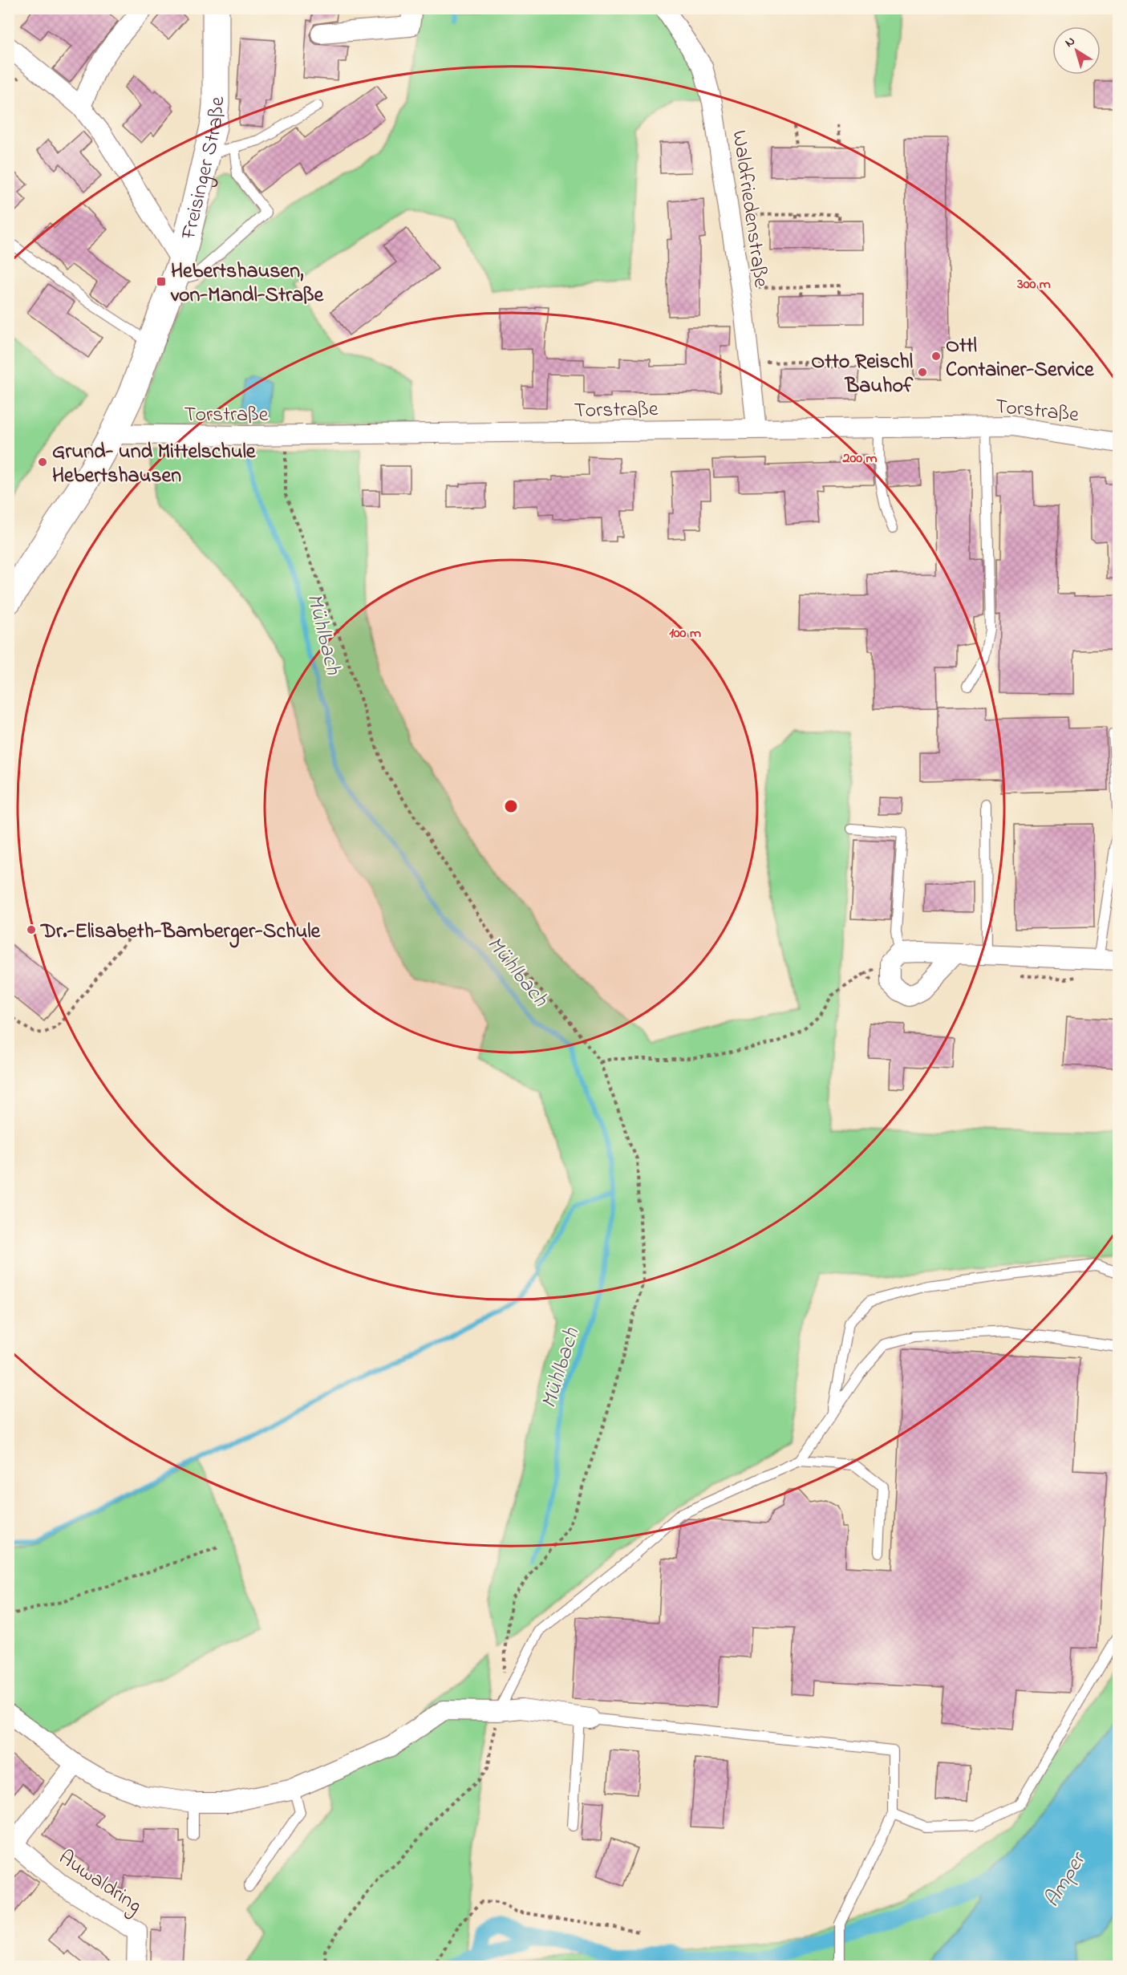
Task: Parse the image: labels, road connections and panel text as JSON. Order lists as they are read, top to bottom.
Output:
{
  "streets": {
    "main road": ["Freisinger Straße"],
    "street": ["Waldfriedenstraße", "Torstraße", "Auwaldring"]
  },
  "crossings": [
    ["Freisinger Straße", "Torstraße"],
    ["Waldfriedenstraße", "Torstraße"]
  ],
  "water": ["Mühlbach", "Amper"],
  "places": {
    "transit": ["Hebertshausen, von-Mandl-Straße"],
    "other": [
      "Ottl Container-Service",
      "Otto Reischl Bauhof",
      "Grund- und Mittelschule Hebertshausen",
      "Dr.-Elisabeth-Bamberger-Schule"
    ]
  },
  "north": "top left",
  "rings": ["300 m", "200 m", "100 m"]
}
